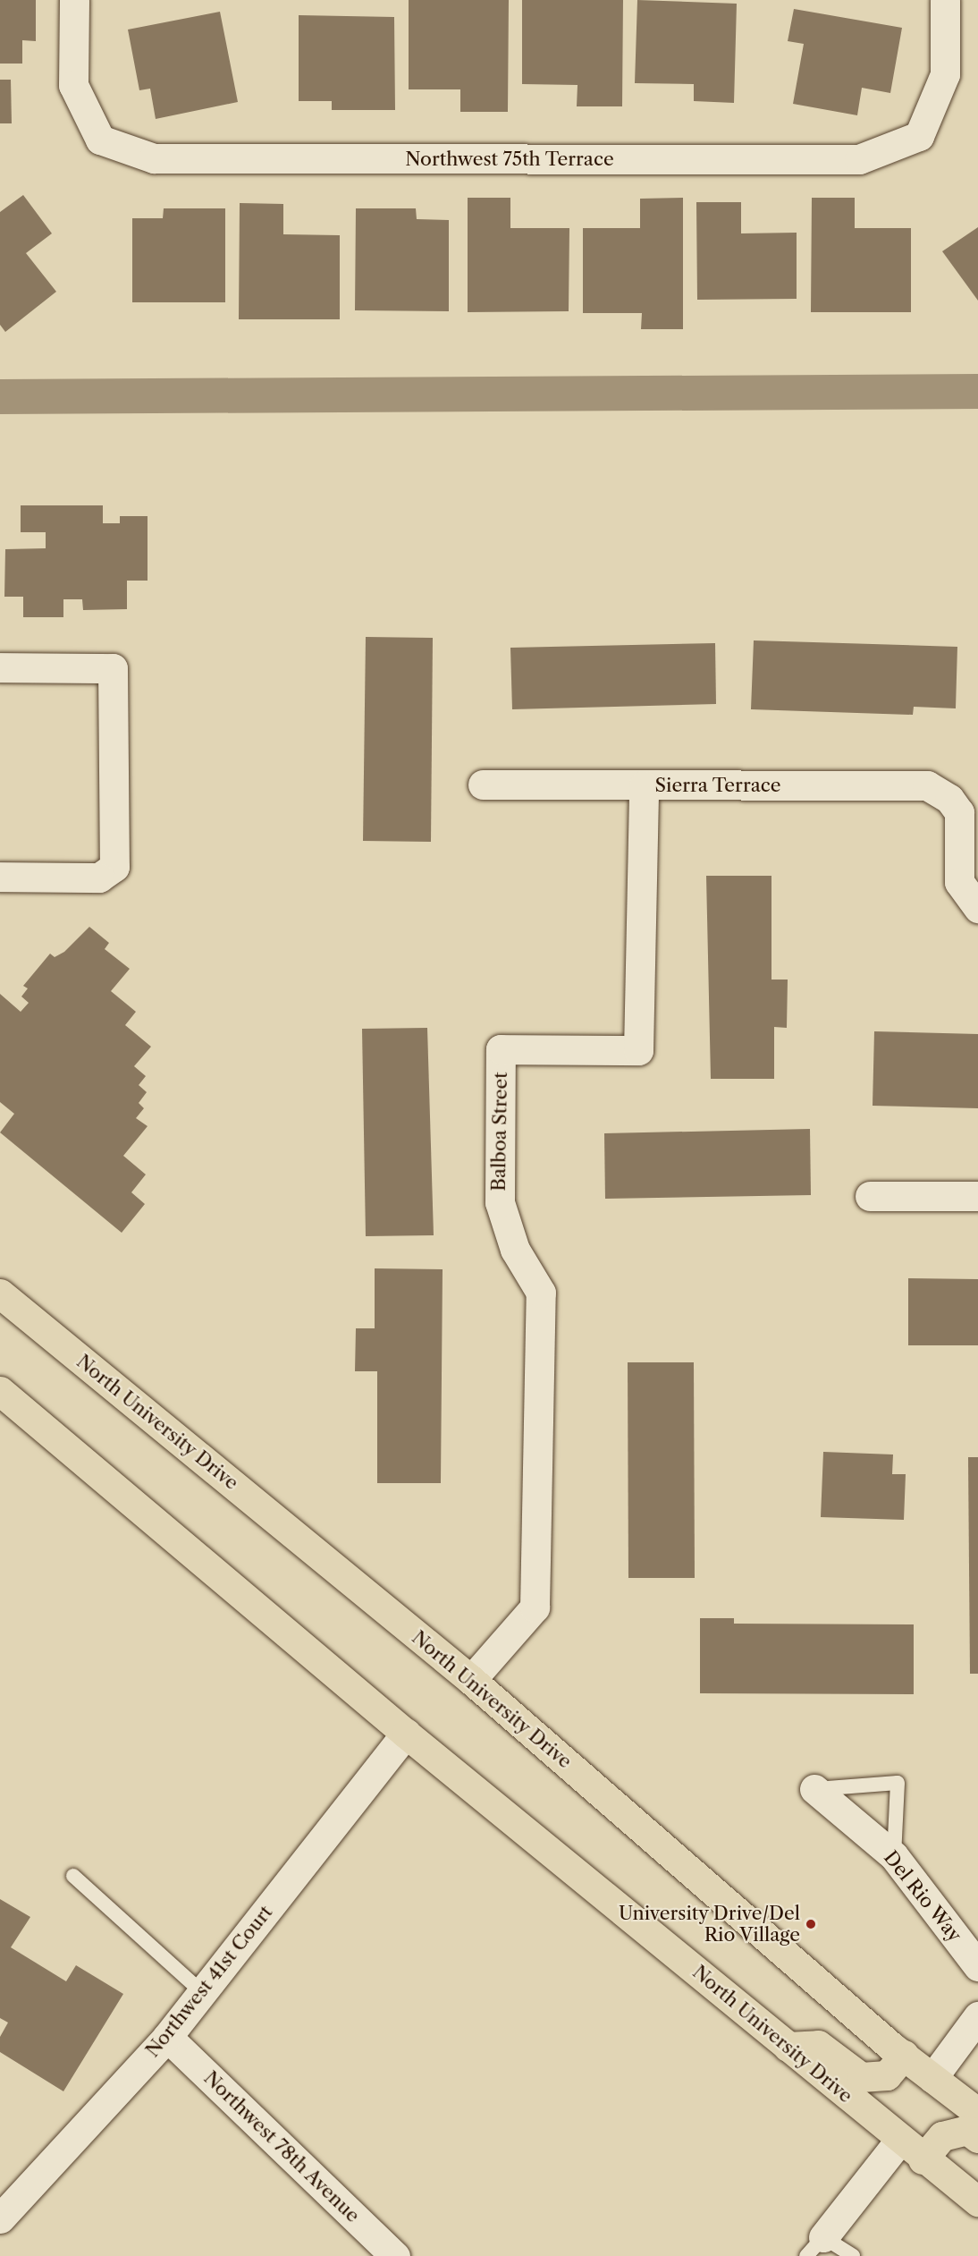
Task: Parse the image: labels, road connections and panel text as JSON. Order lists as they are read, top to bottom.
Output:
{
  "streets": {
    "main road": ["North University Drive"],
    "street": [
      "Northwest 75th Terrace",
      "Sierra Terrace",
      "Balboa Street",
      "Del Rio Way",
      "Northwest 41st Court",
      "Northwest 78th Avenue"
    ]
  },
  "crossings": [
    ["Sierra Terrace", "Balboa Street"],
    ["Balboa Street", "North University Drive"],
    ["North University Drive", "Northwest 41st Court"],
    ["Northwest 41st Court", "Northwest 78th Avenue"]
  ],
  "places": ["University Drive/Del Rio Village"]
}
